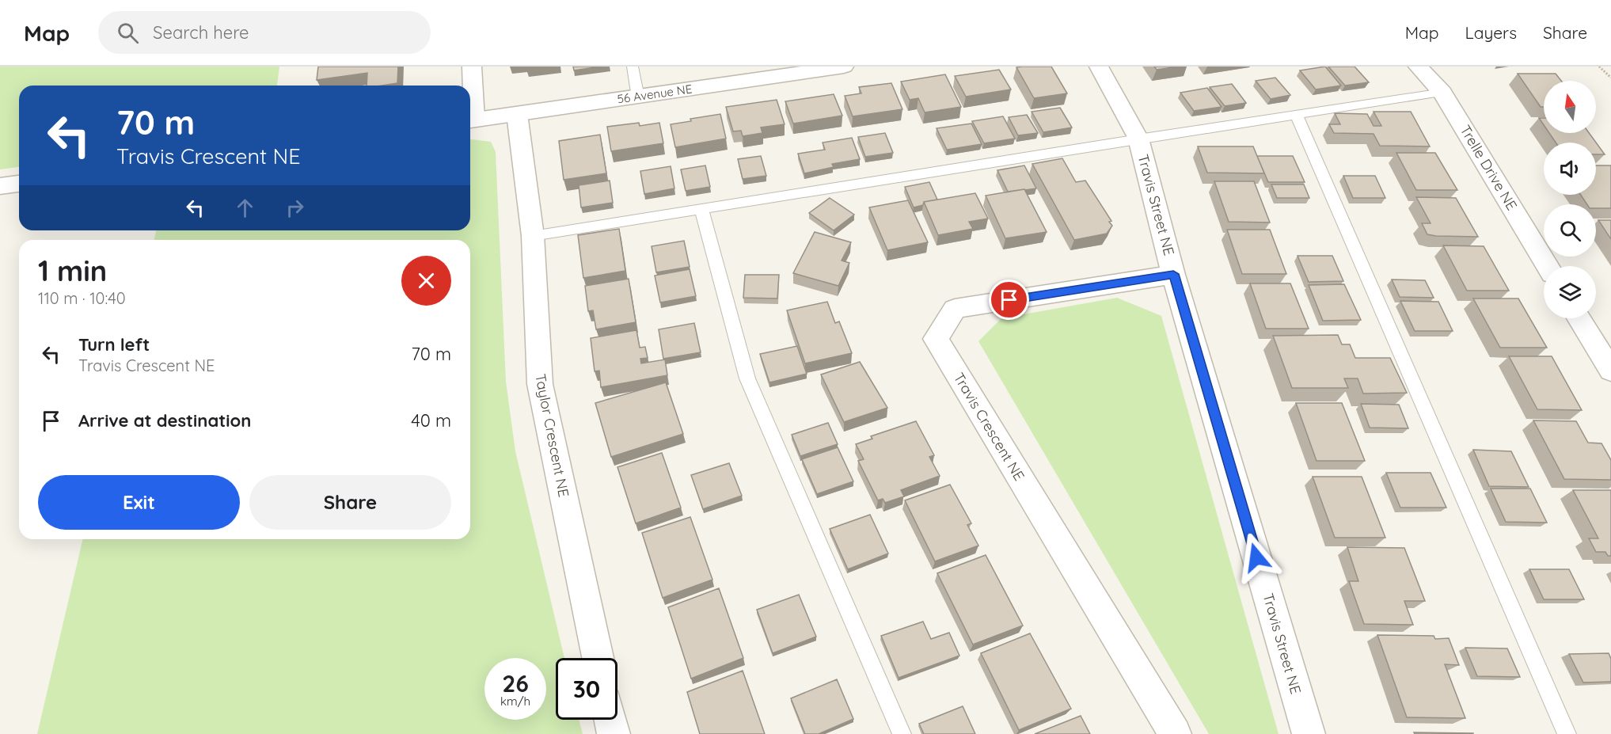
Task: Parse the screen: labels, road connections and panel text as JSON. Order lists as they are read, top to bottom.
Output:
{
  "streets": {
    "street": [
      "56 Avenue NE",
      "Trelle Drive NE",
      "Travis Street NE",
      "Travis Crescent NE",
      "Taylor Crescent NE"
    ]
  },
  "crossings": [
    ["56 Avenue NE", "Taylor Crescent NE"],
    ["Travis Street NE", "Travis Crescent NE"]
  ],
  "north": "top",
  "page": {
    "header": "Map",
    "search": "Search here",
    "nav": ["Map", "Layers", "Share"],
    "turn": ["70 m", "Travis Crescent NE"],
    "heading": ["1 min", "110 m · 10:40"],
    "list": [
      {
        "name": "Turn left",
        "note": "Travis Crescent NE",
        "value": "70 m"
      },
      {
        "name": "Arrive at destination",
        "value": "40 m"
      }
    ],
    "buttons": ["Exit", "Share"],
    "speed": "26 km/h",
    "limit": "30"
  }
}
